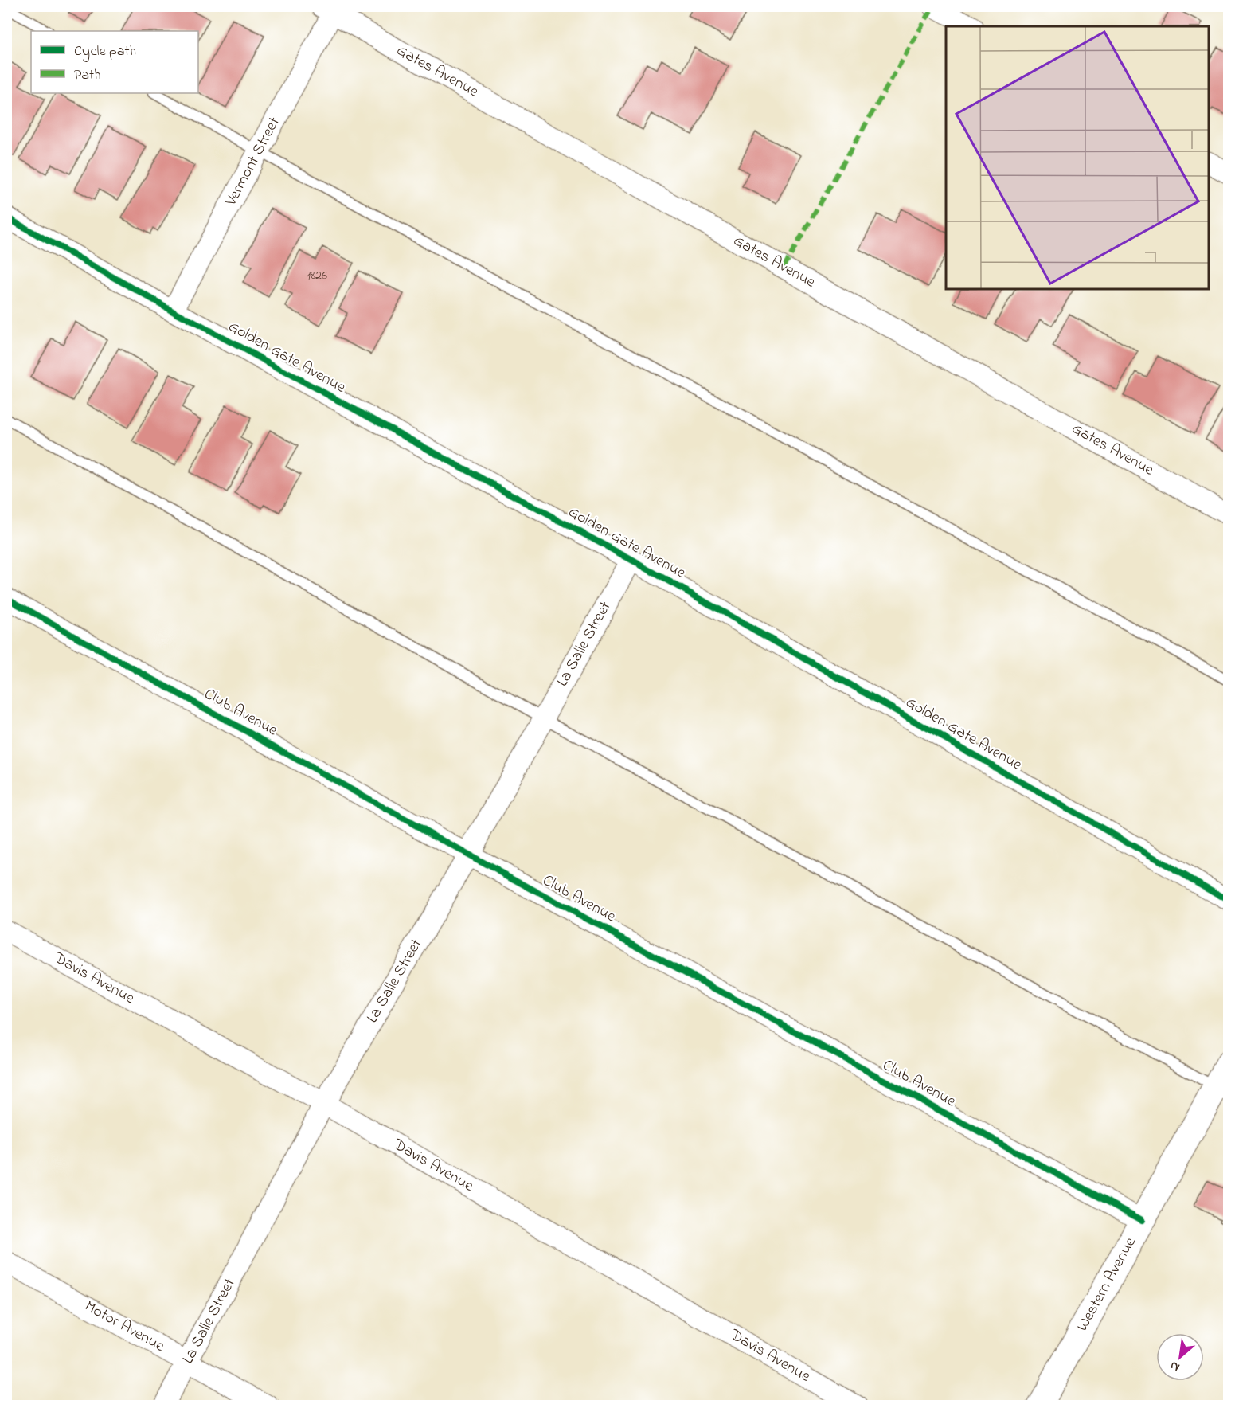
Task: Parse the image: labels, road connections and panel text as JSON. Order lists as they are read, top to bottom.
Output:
{
  "streets": {
    "street": [
      "Gates Avenue",
      "Vermont Street",
      "Golden Gate Avenue",
      "La Salle Street",
      "Club Avenue",
      "Davis Avenue",
      "Western Avenue",
      "Motor Avenue"
    ]
  },
  "crossings": [
    ["Gates Avenue", "Vermont Street"],
    ["Vermont Street", "Golden Gate Avenue"],
    ["Golden Gate Avenue", "La Salle Street"],
    ["La Salle Street", "Club Avenue"],
    ["La Salle Street", "Davis Avenue"],
    ["La Salle Street", "Motor Avenue"],
    ["Club Avenue", "Western Avenue"]
  ],
  "house_numbers": ["1826"],
  "legend": ["Cycle path", "Path"],
  "north": "bottom left"
}
